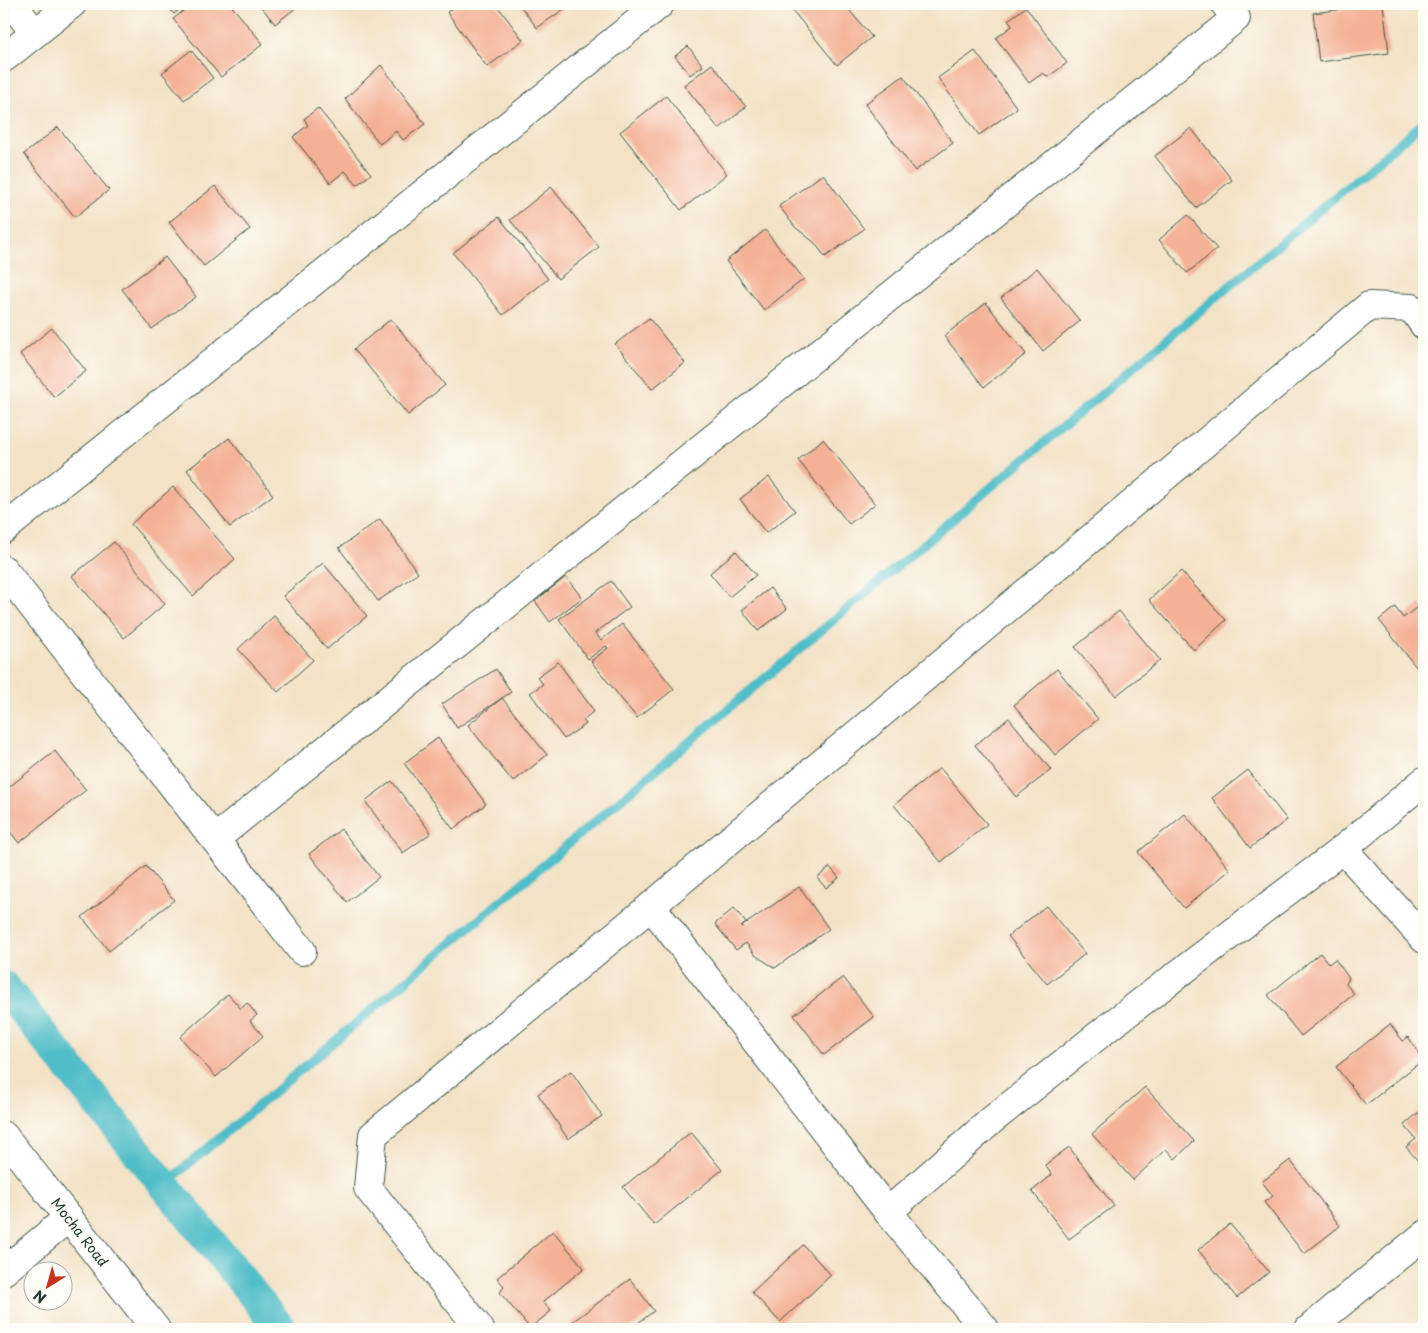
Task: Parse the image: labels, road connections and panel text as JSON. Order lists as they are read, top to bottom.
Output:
{
  "streets": {
    "street": ["Mocha Road"]
  },
  "north": "bottom left"
}
